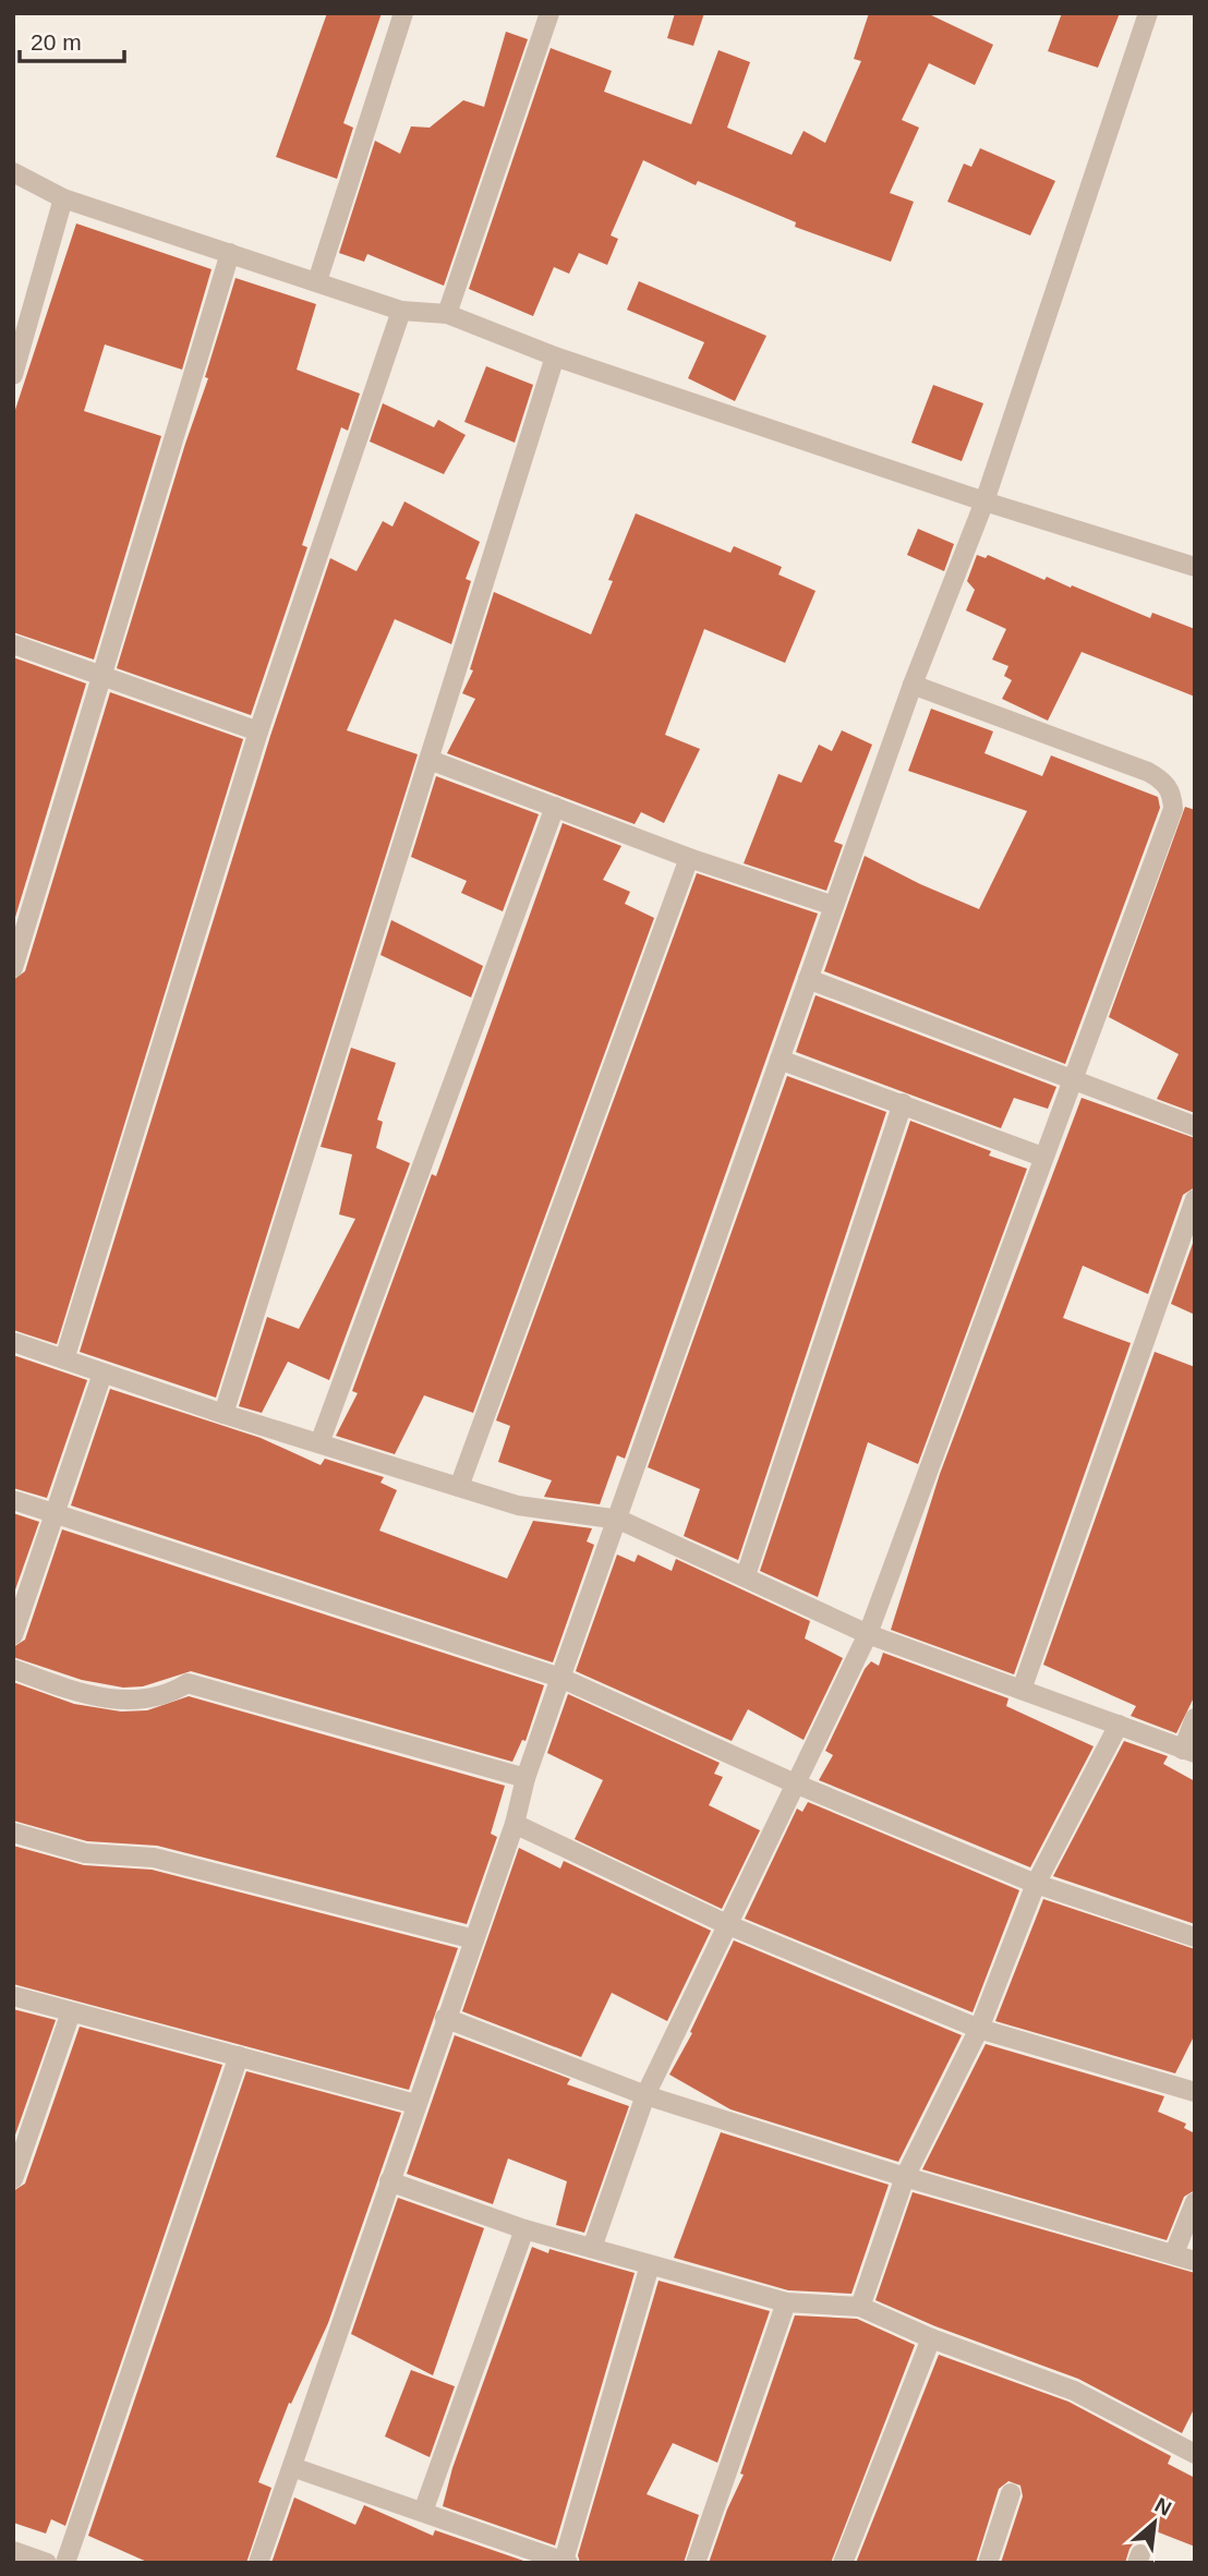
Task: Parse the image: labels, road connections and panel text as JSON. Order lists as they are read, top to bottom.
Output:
{
  "scale_bar": "20 m",
  "north": "top right"
}
